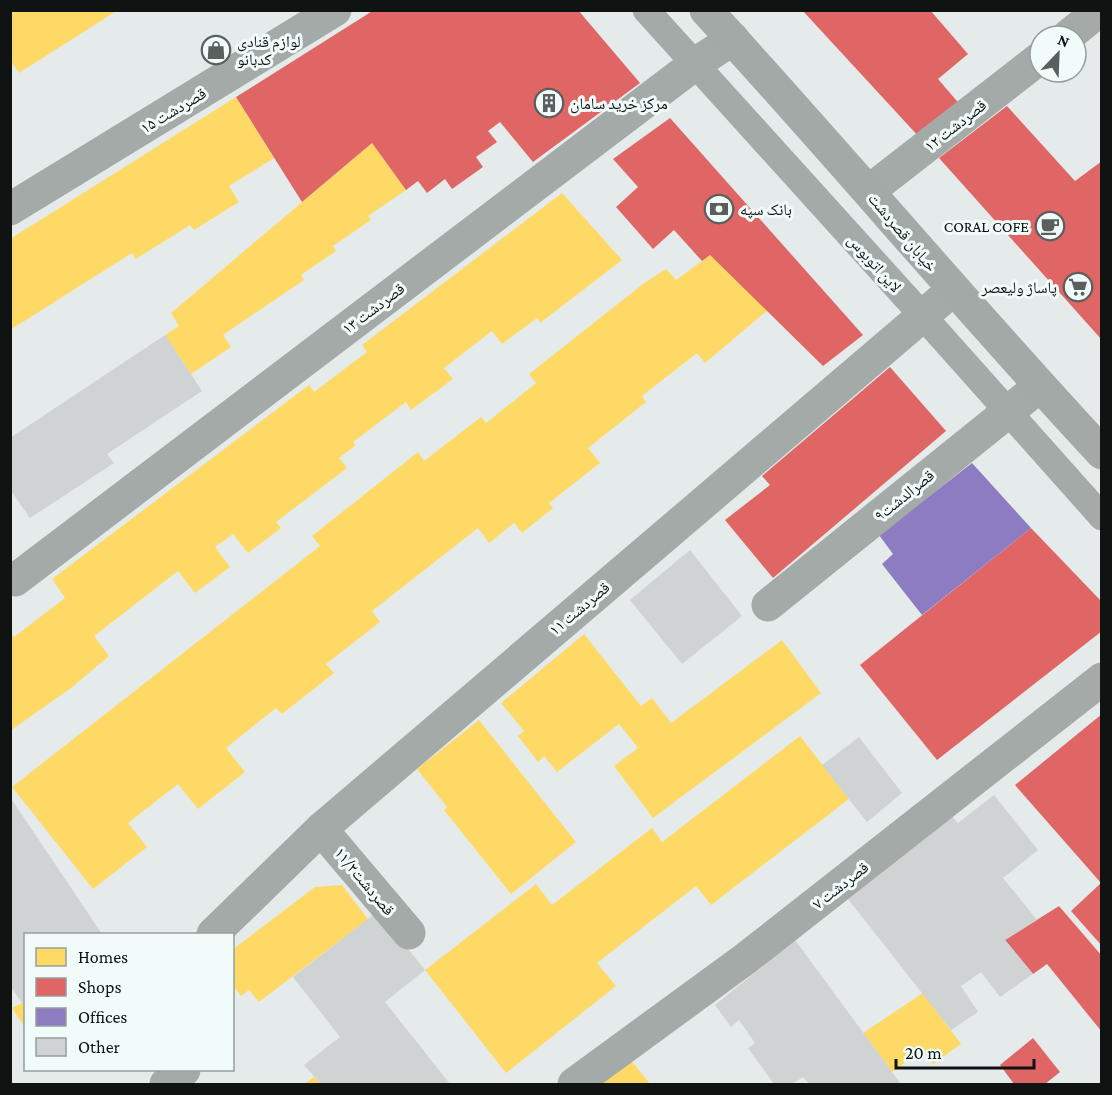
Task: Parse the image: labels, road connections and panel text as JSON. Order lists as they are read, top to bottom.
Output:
{
  "streets": {
    "main road": ["خیابان قصردشت"],
    "street": [
      "قصردشت ۱۵",
      "قصردشت ۱۲",
      "قصردشت ۱۳",
      "قصرالدشت۹",
      "قصردشت ۱۱",
      "قصردشت۱۱/۲",
      "قصردشت ۷"
    ],
    "lane": ["لاین اتوبوس"]
  },
  "crossings": [
    ["قصردشت ۱۲", "خیابان قصردشت"],
    ["خیابان قصردشت", "قصردشت ۱۳"],
    ["خیابان قصردشت", "قصرالدشت۹"],
    ["خیابان قصردشت", "قصردشت ۱۱"],
    ["لاین اتوبوس", "قصردشت ۱۳"],
    ["لاین اتوبوس", "قصرالدشت۹"],
    ["لاین اتوبوس", "قصردشت ۱۱"],
    ["قصردشت ۱۱", "قصردشت۱۱/۲"]
  ],
  "places": {
    "shop": ["لوازم قنادی کدبانو"],
    "building": ["مرکز خرید سامان"],
    "bank": ["بانک سپه"],
    "cafe": ["CORAL COFE"],
    "supermarket": ["پاساژ ولیعصر"]
  },
  "legend": [
    "Homes",
    "Shops",
    "Offices",
    "Other"
  ],
  "scale_bar": "20 m",
  "north": "top right"
}
